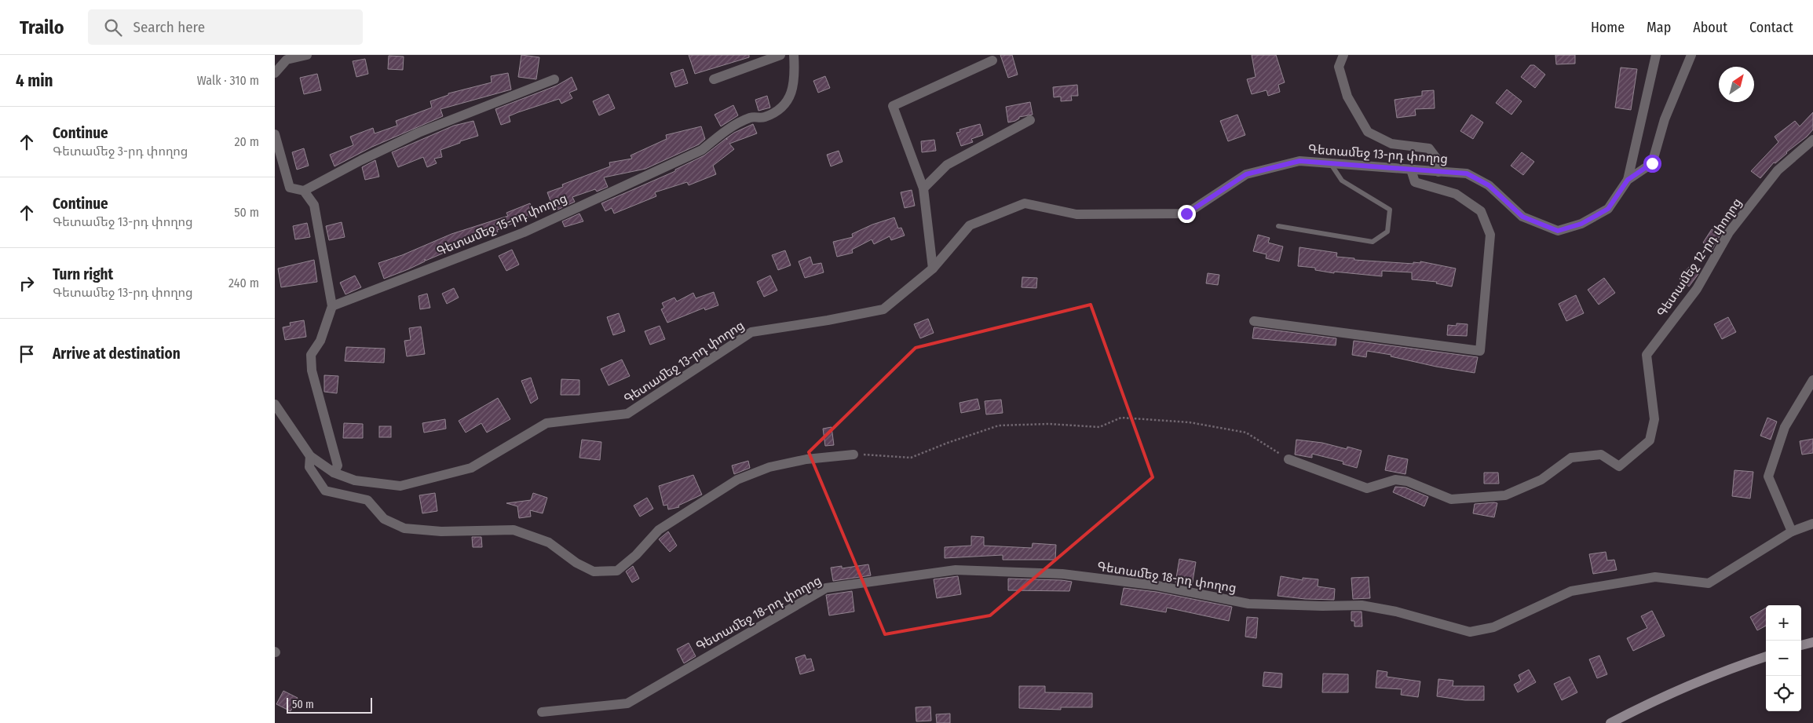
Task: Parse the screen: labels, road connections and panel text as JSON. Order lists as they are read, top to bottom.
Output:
{
  "streets": {
    "street": [
      "Գետամեջ 13-րդ փողոց",
      "Գետամեջ 15-րդ փողոց",
      "Գետամեջ 12-րդ փողոց",
      "Գետամեջ 18-րդ փողոց"
    ]
  },
  "scale_bar": "50 m",
  "north": "top right",
  "page": {
    "header": "Trailo",
    "search": "Search here",
    "nav": [
      "Home",
      "Map",
      "About",
      "Contact"
    ],
    "heading": ["4 min", "Walk · 310 m"],
    "list": [
      ["Continue", "Գետամեջ 3-րդ փողոց", "20 m"],
      ["Continue", "Գետամեջ 13-րդ փողոց", "50 m"],
      ["Turn right", "Գետամեջ 13-րդ փողոց", "240 m"],
      "Arrive at destination"
    ],
    "map_buttons": ["+", "−"],
    "scale": "50 m"
  }
}
